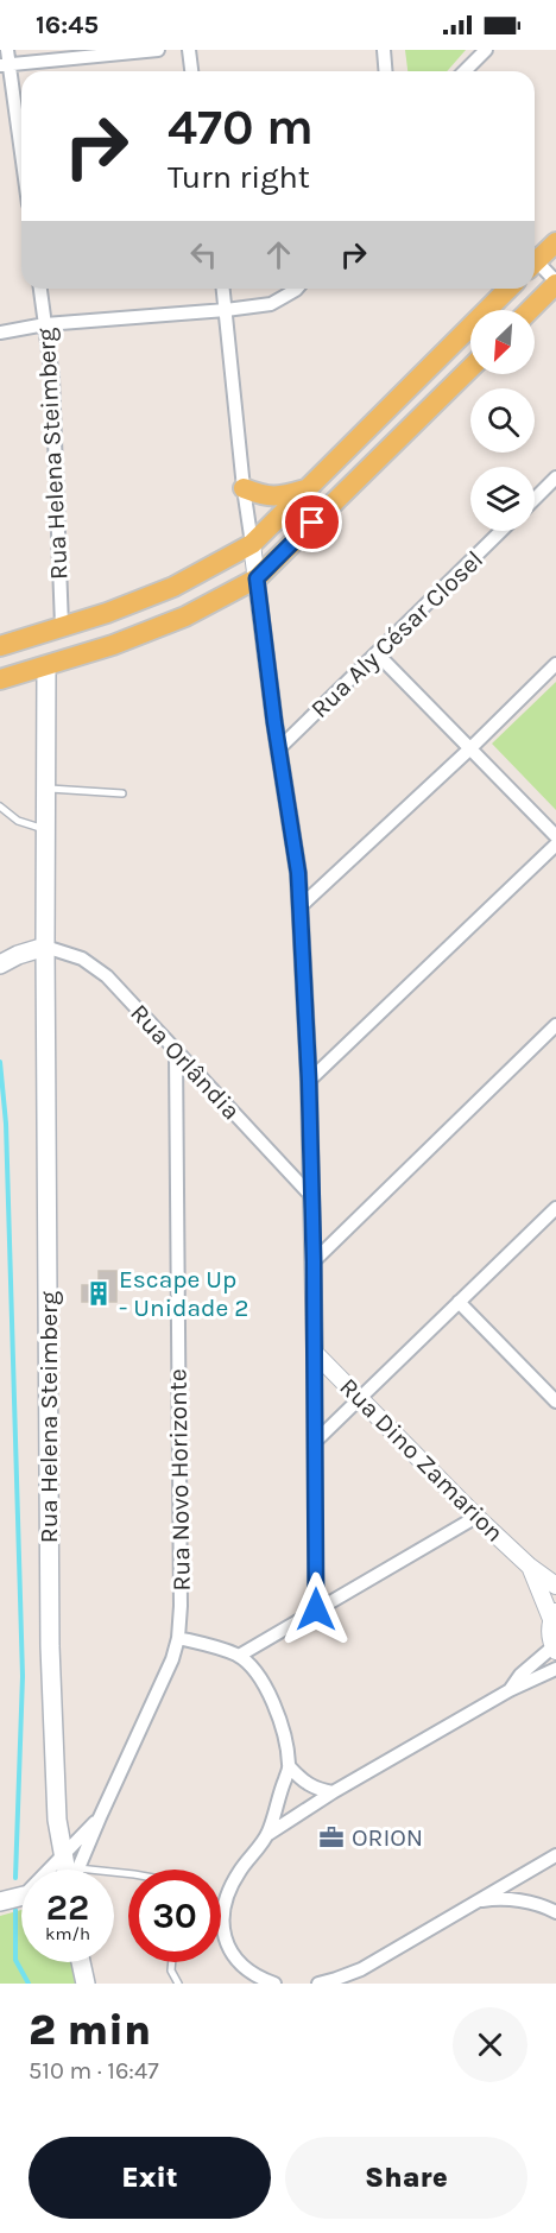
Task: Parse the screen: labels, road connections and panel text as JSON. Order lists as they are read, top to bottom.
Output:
{
  "streets": {
    "main road": ["Rua Helena Steimberg"],
    "street": [
      "Rua Aly César Closel",
      "Rua Orlândia",
      "Rua Dino Zamarion",
      "Rua Novo Horizonte"
    ]
  },
  "crossings": [
    ["Rua Helena Steimberg", "Rua Orlândia"],
    ["Rua Orlândia", "Rua Novo Horizonte"]
  ],
  "places": {
    "building": ["Escape Up - Unidade 2"],
    "office": ["ORION"]
  },
  "north": "bottom left",
  "page": {
    "status": "16:45",
    "turn": ["470 m", "Turn right"],
    "speed": "22 km/h",
    "limit": "30",
    "heading": ["2 min", "510 m · 16:47"],
    "buttons": ["Exit", "Share"]
  }
}
